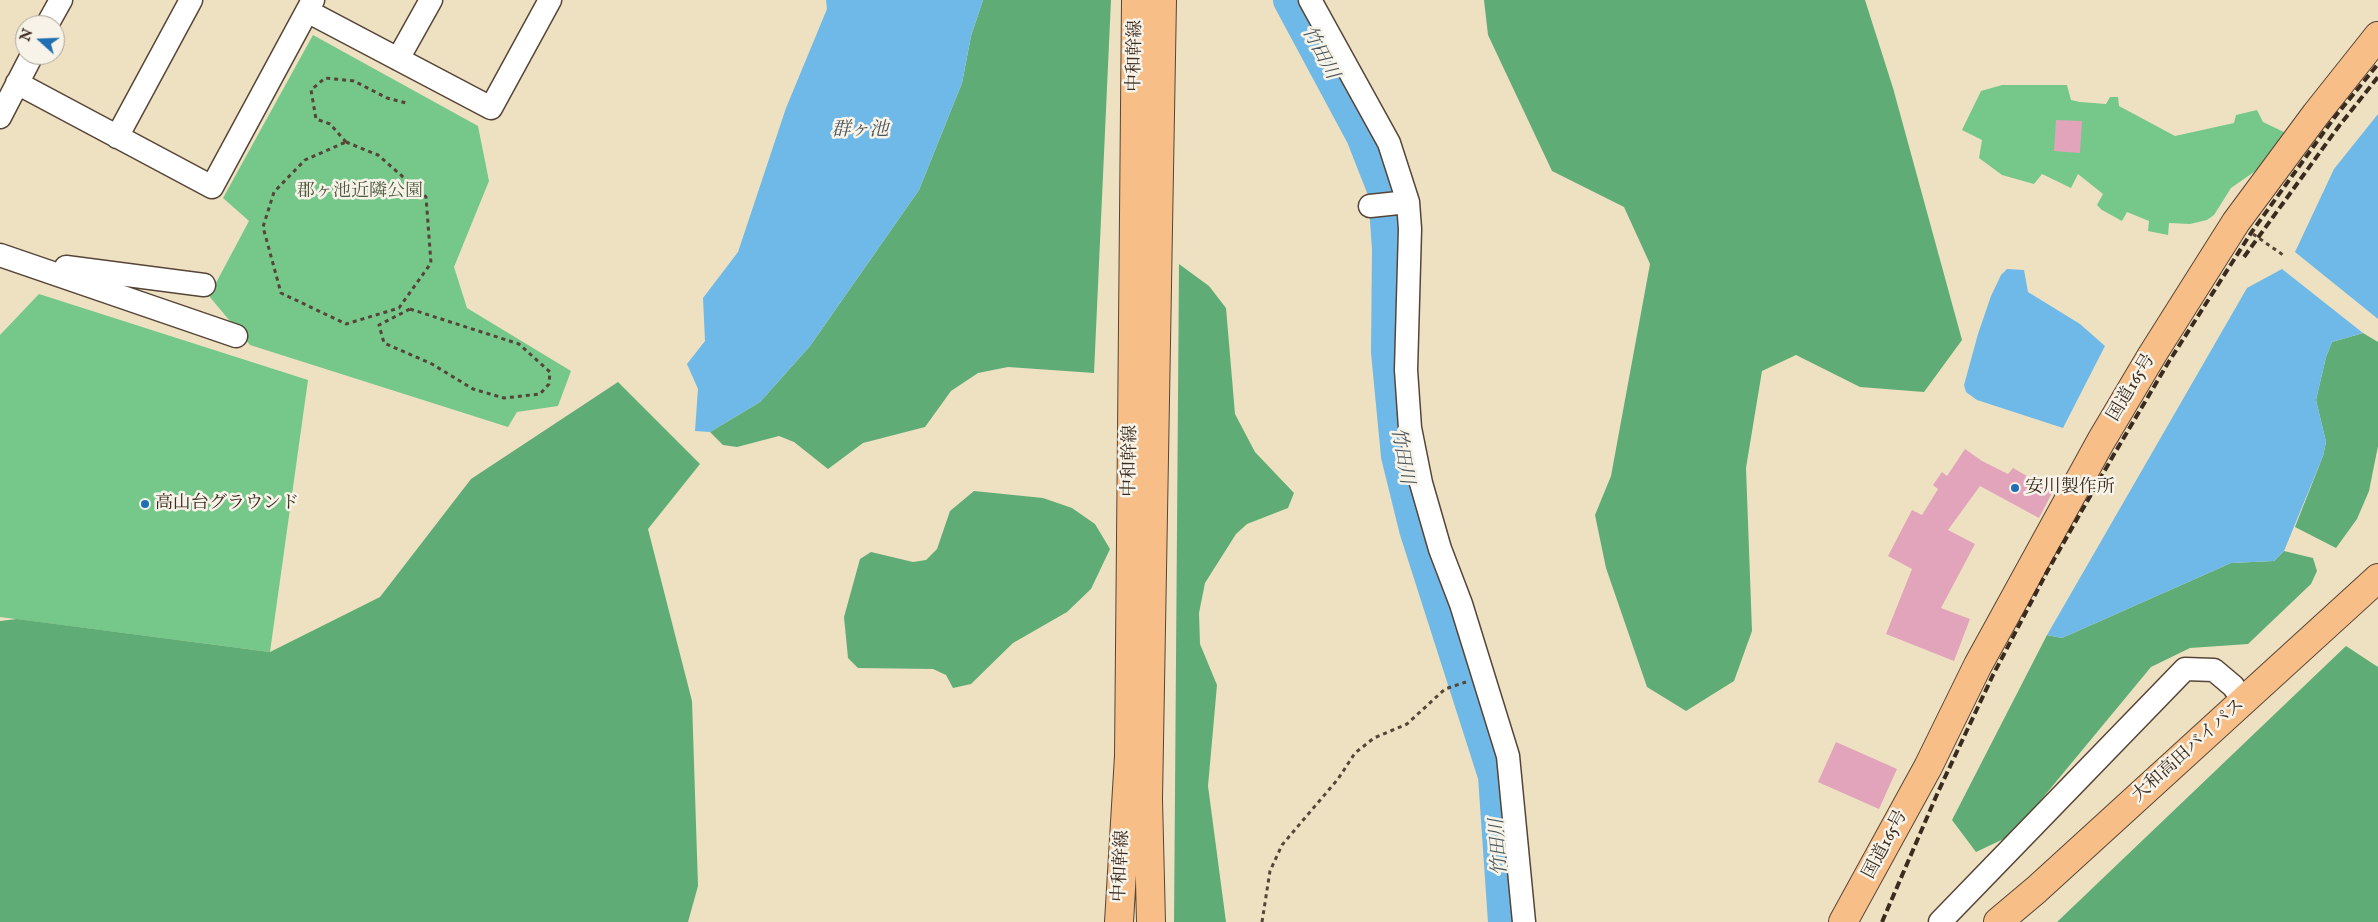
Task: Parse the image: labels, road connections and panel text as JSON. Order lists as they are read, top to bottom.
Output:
{
  "streets": {
    "main road": ["中和幹線", "国道165号", "大和高田バイパス"]
  },
  "water": ["竹田川", "群ヶ池"],
  "parks": ["郡ヶ池近隣公園"],
  "places": ["安川製作所", "高山台グラウンド"],
  "north": "left"
}
